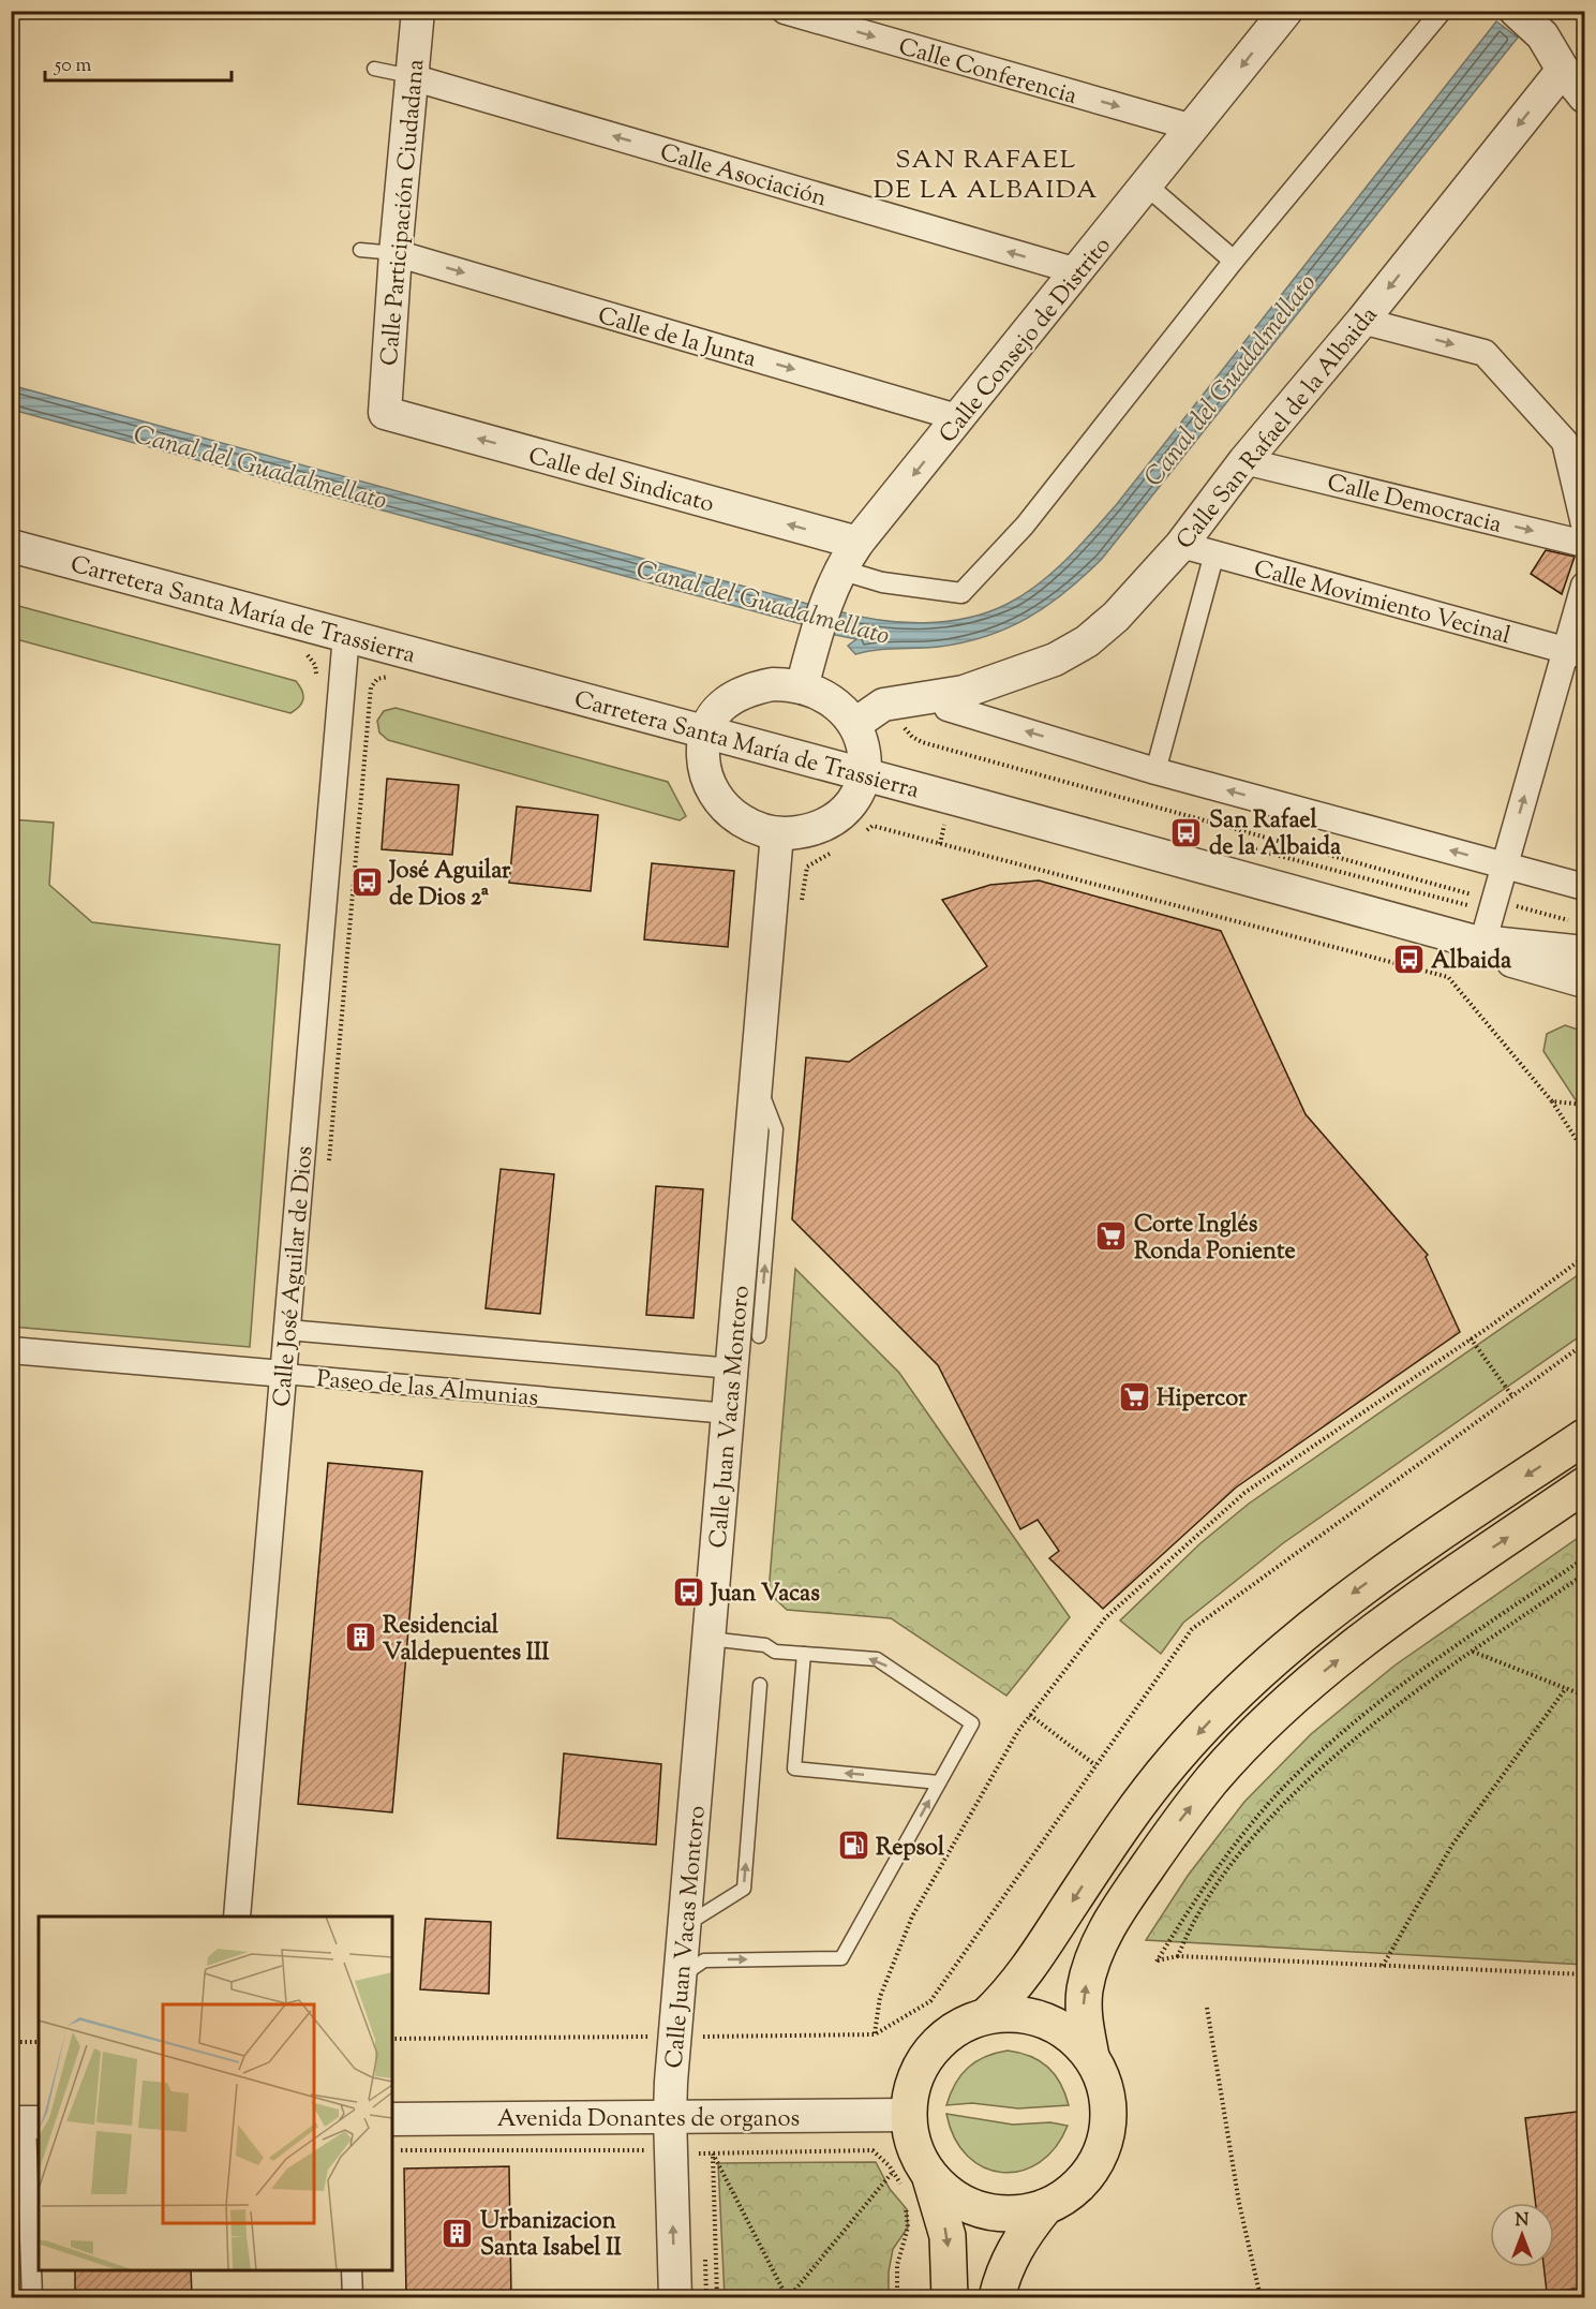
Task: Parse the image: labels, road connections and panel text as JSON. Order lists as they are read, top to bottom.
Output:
{
  "streets": {
    "street": [
      "Calle Conferencia",
      "Calle Asociación",
      "Calle Participación Ciudadana",
      "Calle de la Junta",
      "Calle Consejo de Distrito",
      "Calle San Rafael de la Albaida",
      "Calle del Sindicato",
      "Calle Democracia",
      "Calle Movimiento Vecinal",
      "Carretera Santa María de Trassierra",
      "Calle José Aguilar de Dios",
      "Paseo de las Almunias",
      "Calle Juan Vacas Montoro",
      "Avenida Donantes de organos"
    ]
  },
  "crossings": [
    ["Calle Conferencia", "Calle Consejo de Distrito"],
    ["Calle Asociación", "Calle Participación Ciudadana"],
    ["Calle Asociación", "Calle Consejo de Distrito"],
    ["Calle Participación Ciudadana", "Calle de la Junta"],
    ["Calle Participación Ciudadana", "Calle del Sindicato"],
    ["Calle de la Junta", "Calle Consejo de Distrito"],
    ["Calle Consejo de Distrito", "Calle del Sindicato"],
    ["Calle San Rafael de la Albaida", "Calle Democracia"],
    ["Calle San Rafael de la Albaida", "Calle Movimiento Vecinal"],
    ["Carretera Santa María de Trassierra", "Calle José Aguilar de Dios"],
    ["Calle José Aguilar de Dios", "Paseo de las Almunias"],
    ["Paseo de las Almunias", "Calle Juan Vacas Montoro"],
    ["Calle Juan Vacas Montoro", "Avenida Donantes de organos"]
  ],
  "one_way": [
    "Calle Conferencia",
    "Calle Asociación",
    "Calle de la Junta",
    "Calle del Sindicato",
    "Calle Democracia"
  ],
  "districts": ["SAN RAFAEL DE LA ALBAIDA"],
  "water": ["Canal del Guadalmellato"],
  "places": {
    "bus stop": [
      "San Rafael de la Albaida",
      "José Aguilar de Dios 2ª",
      "Albaida",
      "Juan Vacas"
    ],
    "supermarket": ["Corte Inglés Ronda Poniente", "Hipercor"],
    "building": ["Residencial Valdepuentes III", "Urbanizacion Santa Isabel II"],
    "fuel station": ["Repsol"]
  },
  "scale_bar": "50 m",
  "north": "top"
}
